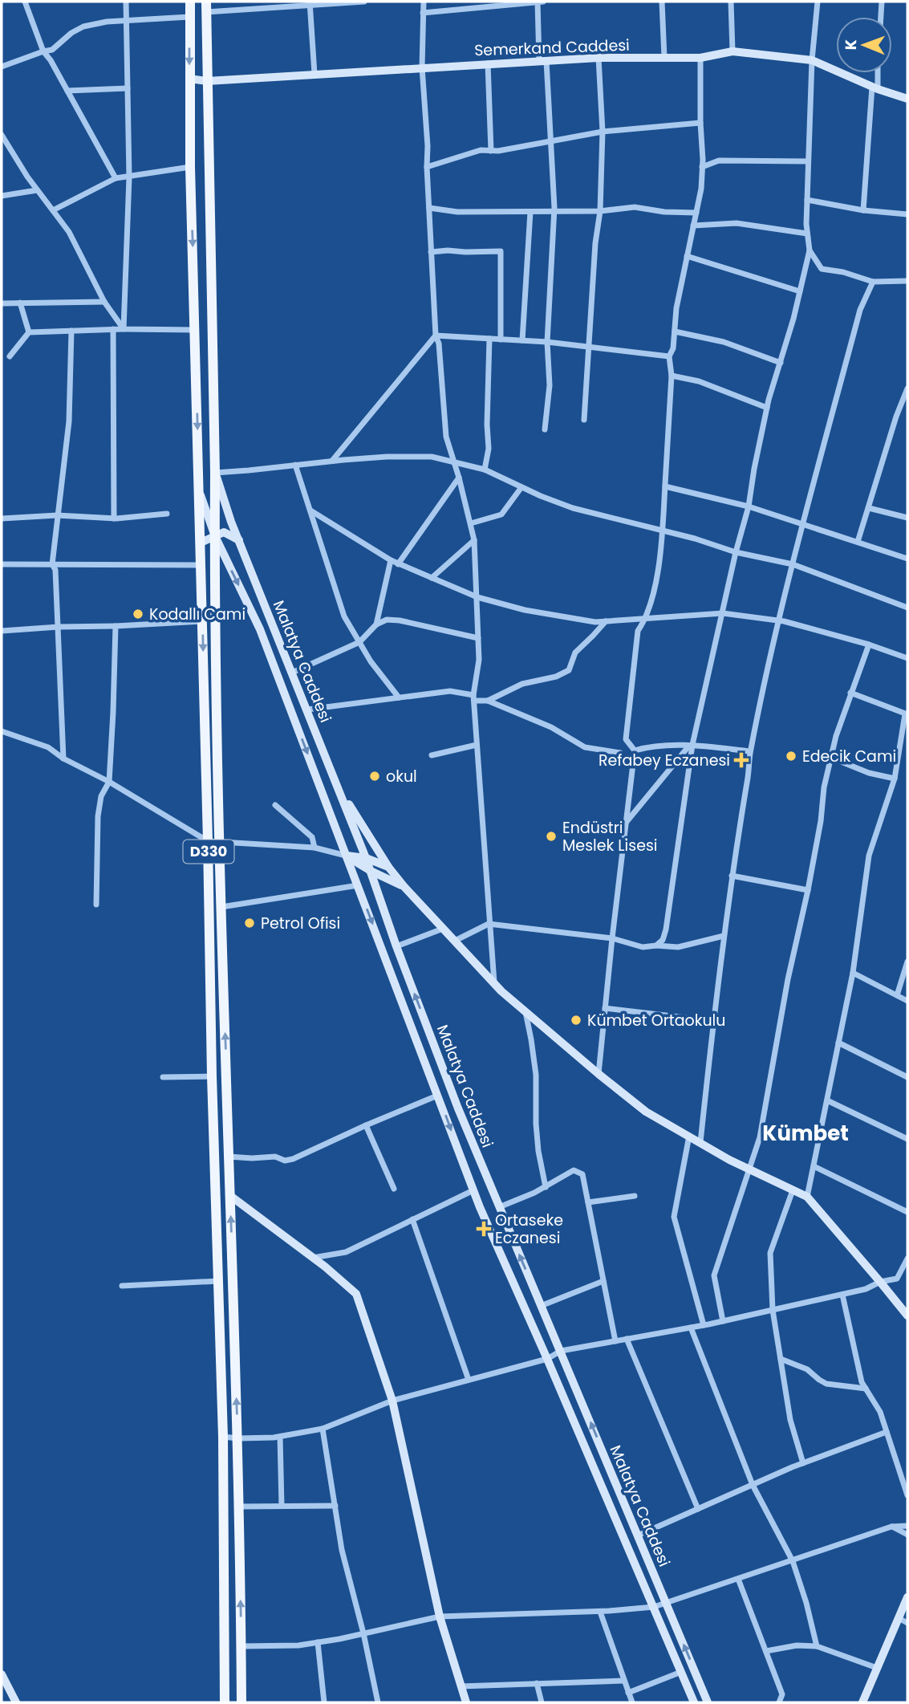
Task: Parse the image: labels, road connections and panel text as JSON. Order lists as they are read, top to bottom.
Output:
{
  "streets": {
    "main road": ["D330"],
    "street": ["Semerkand Caddesi", "Malatya Caddesi"]
  },
  "crossings": [
    ["Semerkand Caddesi", "D330"],
    ["Malatya Caddesi", "D330"]
  ],
  "districts": ["Kümbet"],
  "places": {
    "other": [
      "Kodallı Cami",
      "Edecik Cami",
      "okul",
      "Endüstri Meslek Lisesi",
      "Petrol Ofisi",
      "Kümbet Ortaokulu"
    ],
    "health": ["Refabey Eczanesi", "Ortaseke Eczanesi"]
  },
  "north": "left"
}
